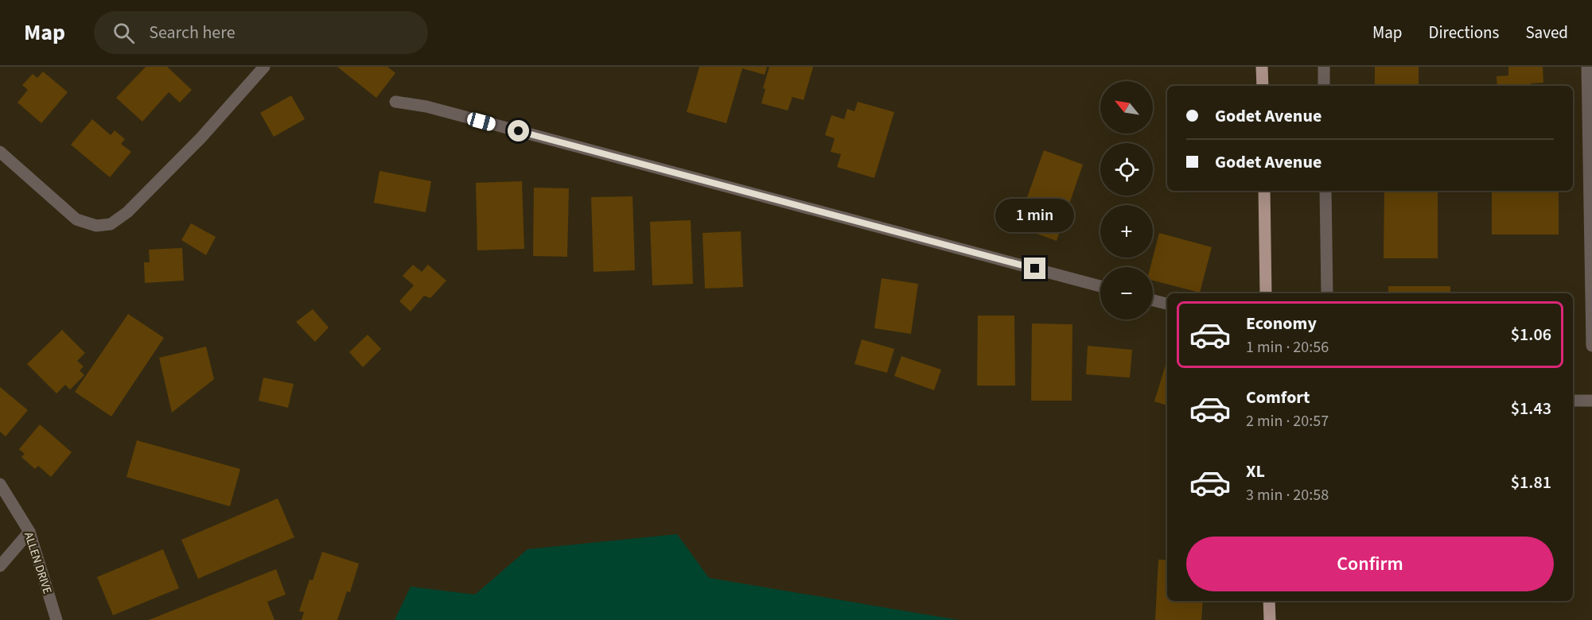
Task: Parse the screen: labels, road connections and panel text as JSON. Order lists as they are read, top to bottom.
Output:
{
  "streets": {
    "street": ["ALLEN DRIVE"]
  },
  "north": "top left",
  "page": {
    "header": "Map",
    "search": "Search here",
    "nav": ["Map", "Directions", "Saved"],
    "map_buttons": ["+", "−"],
    "banner": ["Godet Avenue", "Godet Avenue"],
    "bubble": "1 min",
    "list": [
      {
        "name": "Economy",
        "note": "1 min · 20:56",
        "value": "$1.06"
      },
      {
        "name": "Comfort",
        "note": "2 min · 20:57",
        "value": "$1.43"
      },
      {
        "name": "XL",
        "note": "3 min · 20:58",
        "value": "$1.81"
      }
    ],
    "buttons": "Confirm"
  }
}
